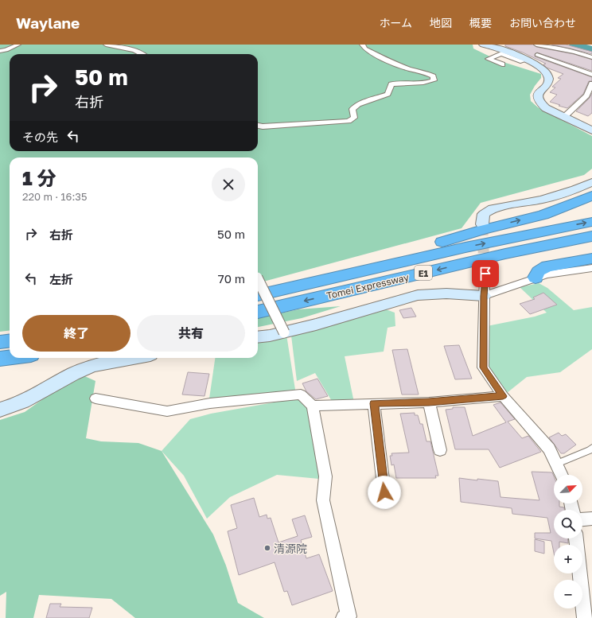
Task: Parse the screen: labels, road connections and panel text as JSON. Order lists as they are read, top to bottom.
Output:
{
  "streets": {
    "highway": ["E1", "Tomei Expressway"]
  },
  "places": ["清源院"],
  "north": "top right",
  "page": {
    "header": "Waylane",
    "nav": [
      "ホーム",
      "地図",
      "概要",
      "お問い合わせ"
    ],
    "turn": ["50 m", "右折"],
    "then": "その先",
    "heading": ["1 分", "220 m · 16:35"],
    "list": [
      {
        "name": "右折",
        "value": "50 m"
      },
      {
        "name": "左折",
        "value": "70 m"
      }
    ],
    "buttons": ["終了", "共有"],
    "map_buttons": ["+", "−"]
  }
}
